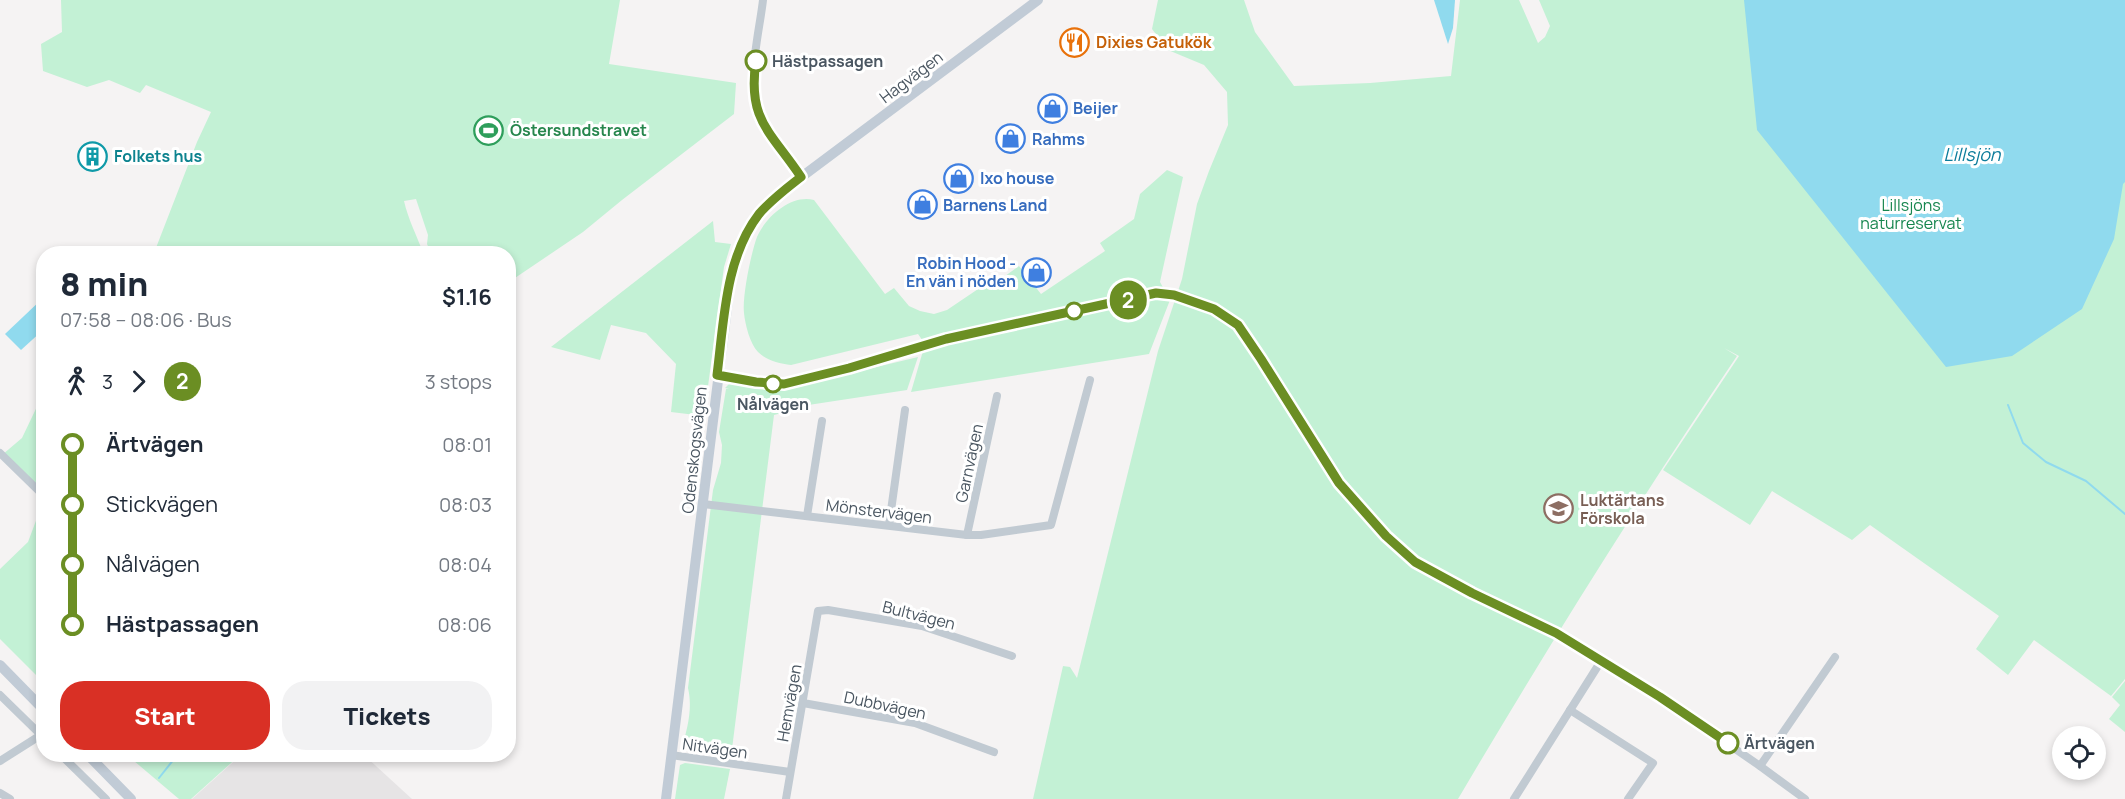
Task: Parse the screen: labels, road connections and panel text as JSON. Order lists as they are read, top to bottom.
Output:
{
  "streets": {
    "street": [
      "Hagvägen",
      "Odenskogsvägen",
      "Garnvägen",
      "Mönstervägen",
      "Bultvägen",
      "Hemvägen",
      "Dubbvägen",
      "Nitvägen"
    ]
  },
  "crossings": [
    ["Hagvägen", "Odenskogsvägen"],
    ["Odenskogsvägen", "Mönstervägen"],
    ["Odenskogsvägen", "Nitvägen"],
    ["Garnvägen", "Mönstervägen"],
    ["Bultvägen", "Hemvägen"],
    ["Hemvägen", "Dubbvägen"],
    ["Hemvägen", "Nitvägen"]
  ],
  "water": ["Lillsjön"],
  "parks": ["Lillsjöns naturreservat"],
  "places": {
    "restaurant": ["Dixies Gatukök"],
    "other": ["Hästpassagen", "Nålvägen", "Ärtvägen"],
    "shop": [
      "Beijer",
      "Rahms",
      "Ixo house",
      "Barnens Land",
      "Robin Hood - En vän i nöden"
    ],
    "sports": ["Östersundstravet"],
    "building": ["Folkets hus"],
    "school or university": ["Luktärtans Förskola"]
  },
  "lines": ["bus line 2"],
  "page": {
    "on_map": "2",
    "heading": ["8 min", "07:58 – 08:06 · Bus", "$1.16"],
    "legs": ["3", "2", "3 stops"],
    "list": [
      {
        "name": "Ärtvägen",
        "value": "08:01"
      },
      {
        "name": "Stickvägen",
        "value": "08:03"
      },
      {
        "name": "Nålvägen",
        "value": "08:04"
      },
      {
        "name": "Hästpassagen",
        "value": "08:06"
      }
    ],
    "buttons": ["Start", "Tickets"]
  }
}
